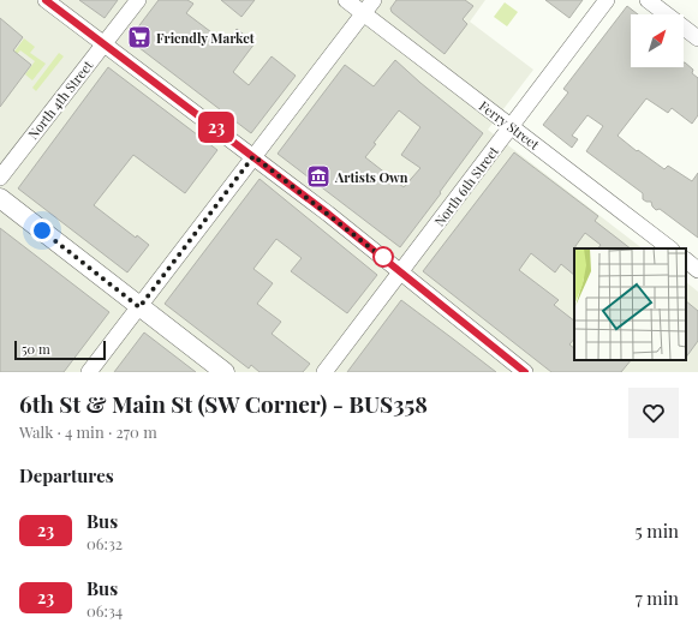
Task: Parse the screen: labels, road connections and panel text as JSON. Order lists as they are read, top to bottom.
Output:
{
  "streets": {
    "street": ["North 4th Street", "Ferry Street", "North 6th Street"]
  },
  "crossings": [
    ["Ferry Street", "North 6th Street"]
  ],
  "places": {
    "supermarket": ["Friendly Market"],
    "museum": ["Artists Own"]
  },
  "lines": ["bus line 23"],
  "scale_bar": "50 m",
  "north": "top right",
  "page": {
    "on_map": "23",
    "scale": "50 m",
    "heading": [
      ["6th St & Main St (SW Corner) - BUS358", "Walk · 4 min · 270 m"],
      "Departures"
    ],
    "list": [
      {
        "mark": "23",
        "name": "Bus",
        "note": "06:32",
        "value": "5 min"
      },
      {
        "mark": "23",
        "name": "Bus",
        "note": "06:34",
        "value": "7 min"
      }
    ]
  }
}
